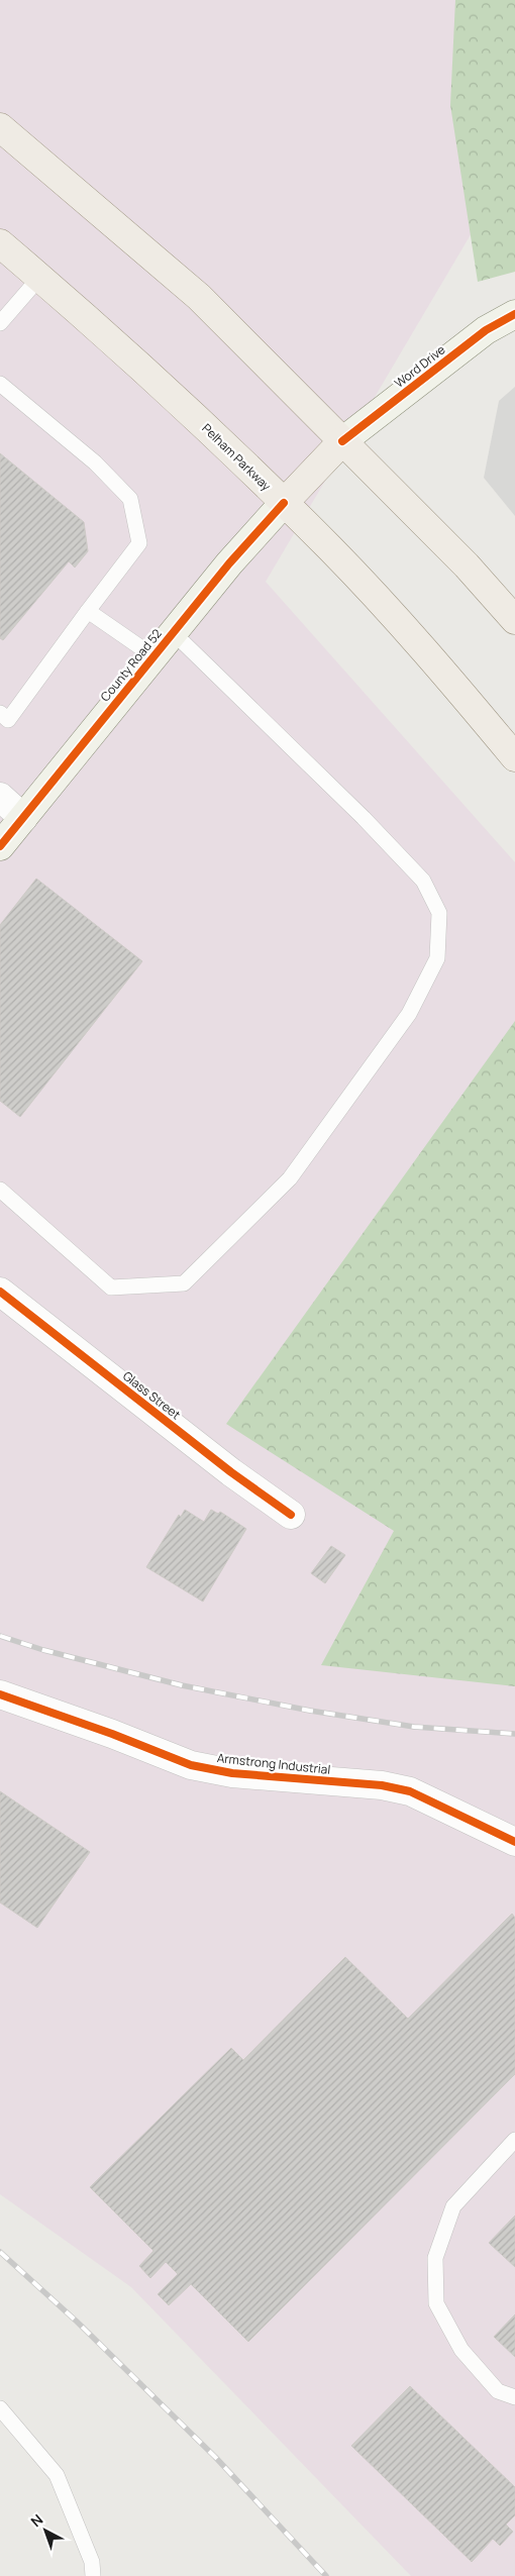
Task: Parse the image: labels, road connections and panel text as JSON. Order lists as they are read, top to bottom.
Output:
{
  "streets": {
    "main road": ["Pelham Parkway"],
    "street": [
      "Word Drive",
      "County Road 52",
      "Glass Street",
      "Armstrong Industrial"
    ]
  },
  "crossings": [
    ["Pelham Parkway", "County Road 52"]
  ],
  "north": "top left"
}
